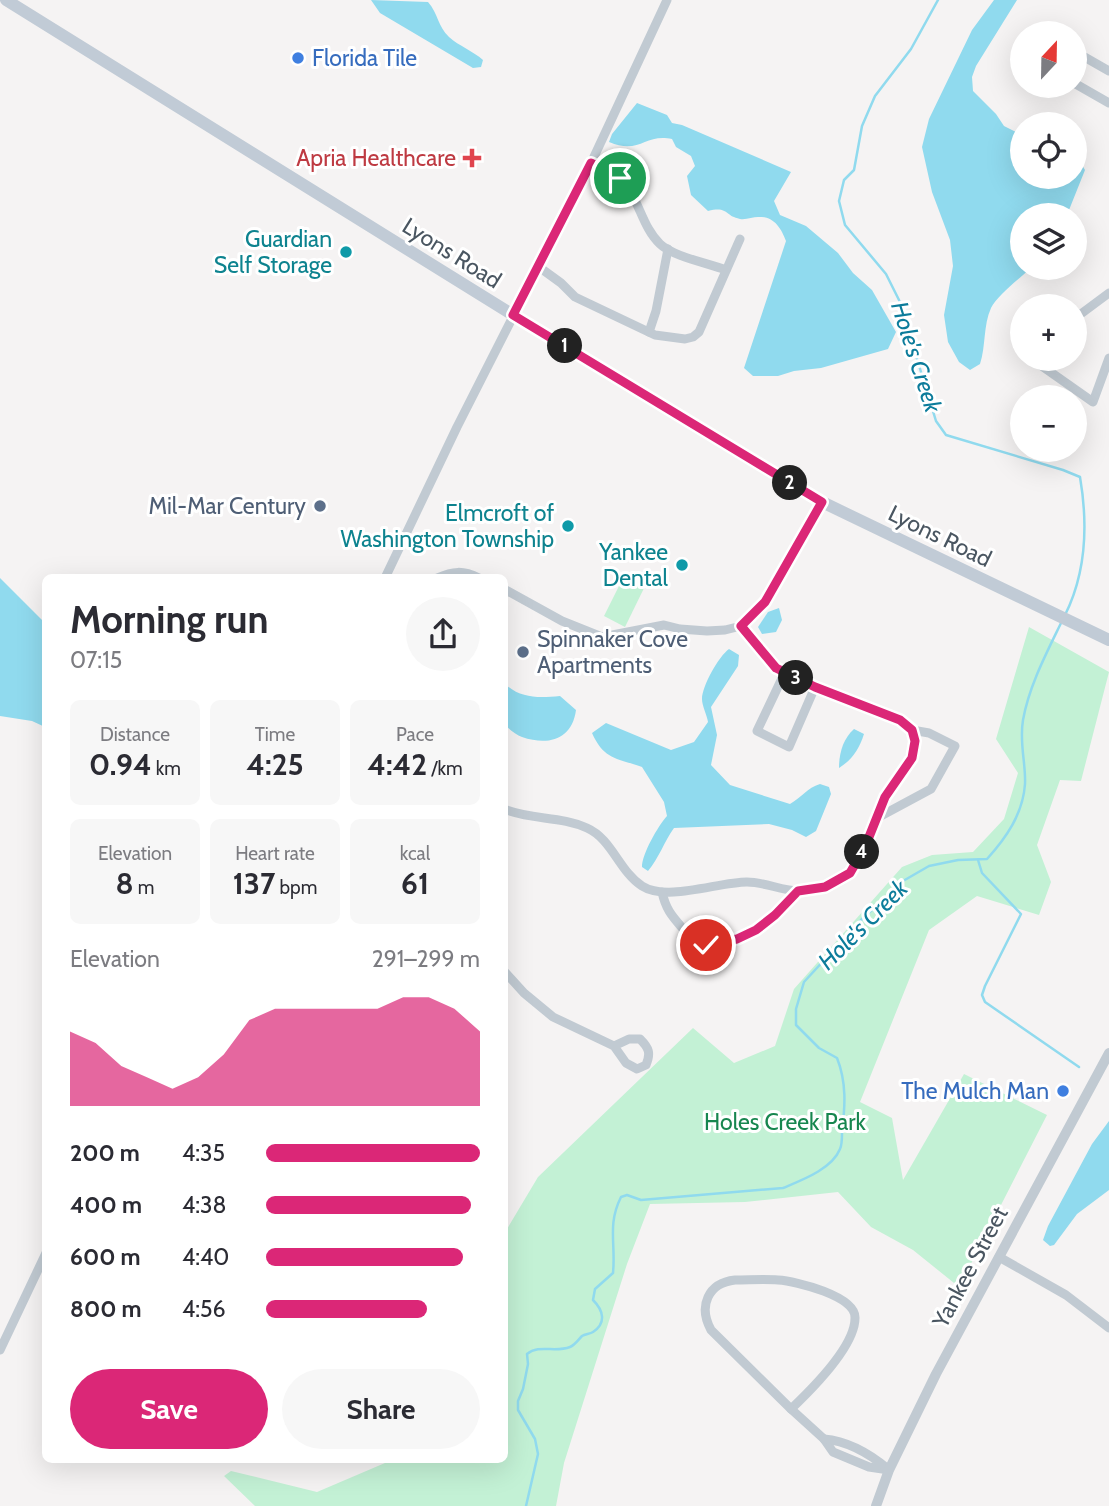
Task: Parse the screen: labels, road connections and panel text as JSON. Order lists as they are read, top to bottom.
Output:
{
  "streets": {
    "main road": ["Lyons Road"],
    "street": ["Yankee Street"]
  },
  "water": ["Hole's Creek"],
  "parks": ["Holes Creek Park"],
  "places": {
    "other": [
      "Florida Tile",
      "Guardian Self Storage",
      "Mil-Mar Century",
      "Elmcroft of Washington Township",
      "Yankee Dental",
      "Spinnaker Cove Apartments",
      "The Mulch Man"
    ],
    "health": ["Apria Healthcare"]
  },
  "north": "top",
  "page": {
    "map_buttons": ["+", "−"],
    "pins": [
      "1",
      "2",
      "3",
      "4"
    ],
    "heading": ["Morning run", "07:15"],
    "stats": [
      ["Distance", "0.94 km"],
      ["Time", "4:25"],
      ["Pace", "4:42 /km"],
      ["Elevation", "8 m"],
      ["Heart rate", "137 bpm"],
      ["kcal", "61"]
    ],
    "chart": ["Elevation", "291–299 m"],
    "list": [
      {
        "name": "200 m",
        "note": "4:35"
      },
      {
        "name": "400 m",
        "note": "4:38"
      },
      {
        "name": "600 m",
        "note": "4:40"
      },
      {
        "name": "800 m",
        "note": "4:56"
      }
    ],
    "buttons": ["Save", "Share"]
  }
}
